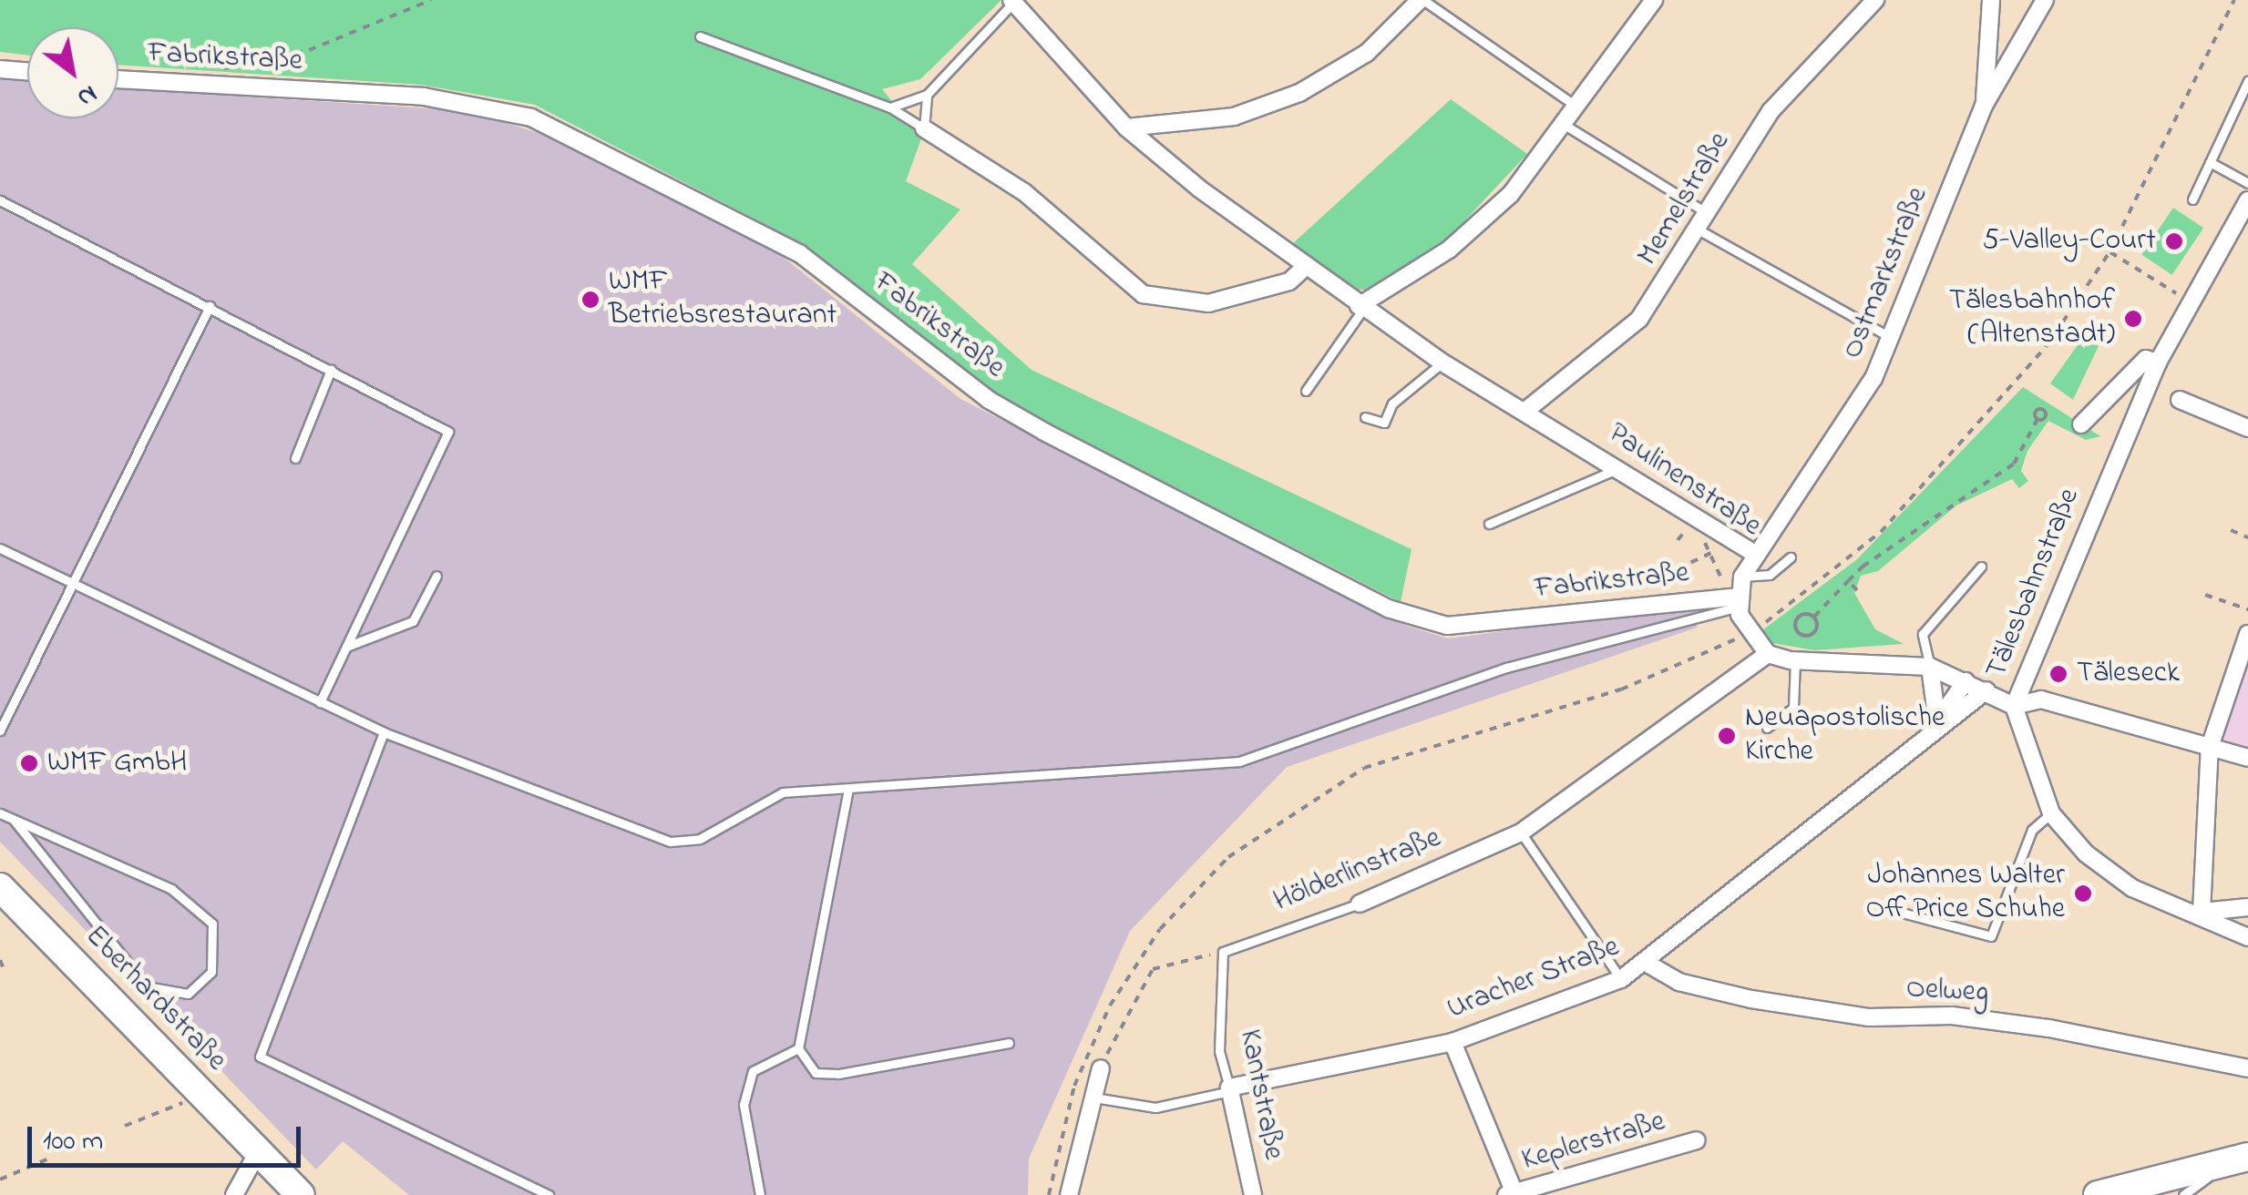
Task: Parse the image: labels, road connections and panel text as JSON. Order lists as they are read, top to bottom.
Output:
{
  "streets": {
    "main road": ["Eberhardstraße"],
    "street": [
      "Fabrikstraße",
      "Memelstraße",
      "Ostmarkstraße",
      "Paulinenstraße",
      "Tälesbahnstraße",
      "Hölderlinstraße",
      "Uracher Straße",
      "Oelweg",
      "Kantstraße",
      "Keplerstraße"
    ]
  },
  "crossings": [
    ["Fabrikstraße", "Paulinenstraße"],
    ["Memelstraße", "Paulinenstraße"],
    ["Ostmarkstraße", "Paulinenstraße"],
    ["Hölderlinstraße", "Kantstraße"],
    ["Uracher Straße", "Oelweg"],
    ["Uracher Straße", "Kantstraße"]
  ],
  "places": [
    "5-Valley-Court",
    "WMF Betriebsrestaurant",
    "Tälesbahnhof (Altenstadt)",
    "Täleseck",
    "Neuapostolische Kirche",
    "WMF GmbH",
    "Johannes Walter Off Price Schuhe"
  ],
  "scale_bar": "100 m",
  "north": "bottom right"
}
